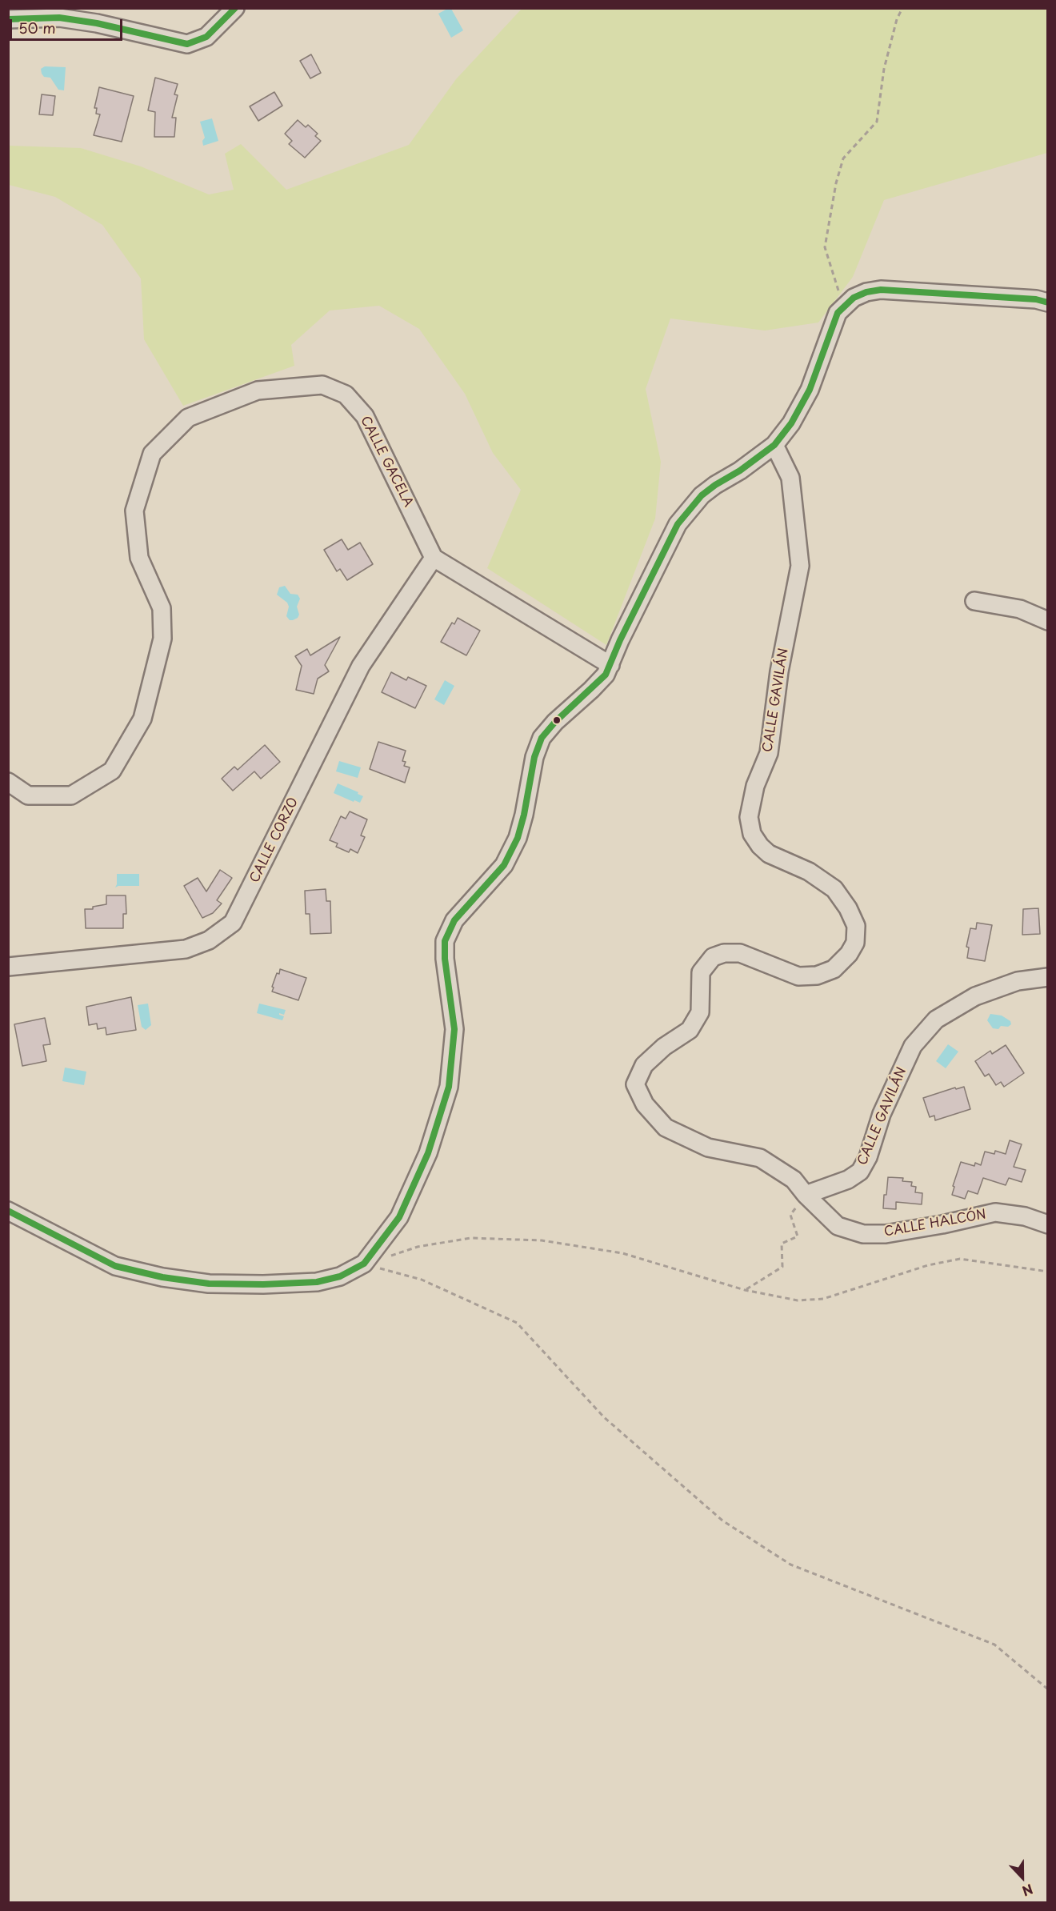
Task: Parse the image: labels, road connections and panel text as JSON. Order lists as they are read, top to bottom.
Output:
{
  "streets": {
    "street": [
      "CALLE GACELA",
      "CALLE GAVILÁN",
      "CALLE CORZO",
      "CALLE HALCÓN"
    ]
  },
  "crossings": [
    ["CALLE GACELA", "CALLE CORZO"],
    ["CALLE GAVILÁN", "CALLE HALCÓN"]
  ],
  "scale_bar": "50 m",
  "north": "bottom"
}
